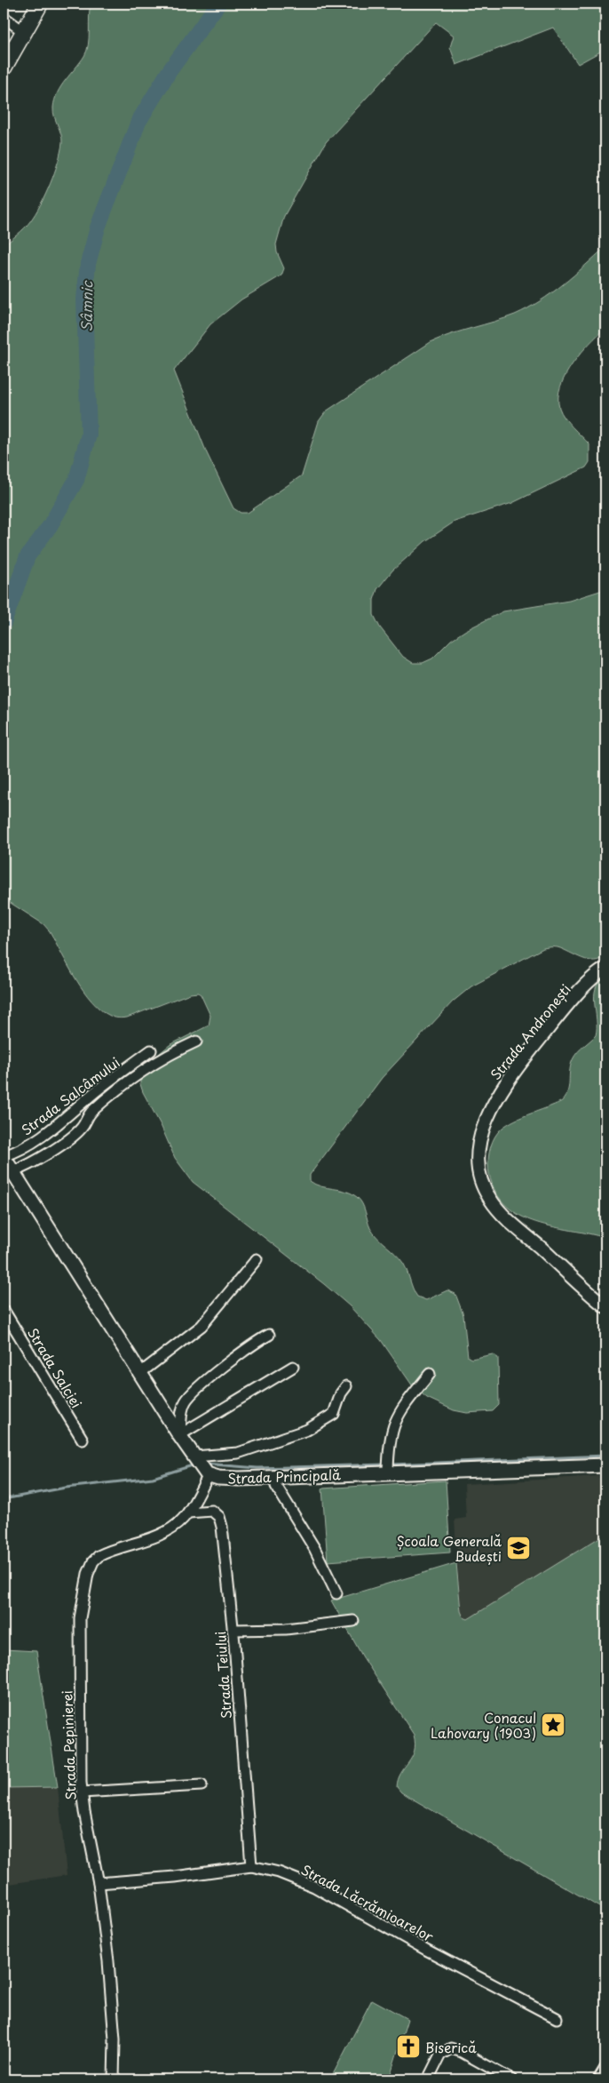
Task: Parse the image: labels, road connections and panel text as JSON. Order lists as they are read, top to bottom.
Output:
{
  "streets": {
    "main road": ["Strada Principală"],
    "street": [
      "Strada Andronești",
      "Strada Salcâmului",
      "Strada Salciei",
      "Strada Teiului",
      "Strada Pepinierei",
      "Strada Lăcrămioarelor"
    ]
  },
  "crossings": [
    ["Strada Principală", "Strada Pepinierei"],
    ["Strada Teiului", "Strada Pepinierei"],
    ["Strada Teiului", "Strada Lăcrămioarelor"],
    ["Strada Pepinierei", "Strada Lăcrămioarelor"]
  ],
  "water": ["Sâmnic"],
  "places": {
    "school or university": ["Școala Generală Budești"],
    "place": ["Conacul Lahovary (1903)"],
    "church": ["Biserică"]
  }
}
